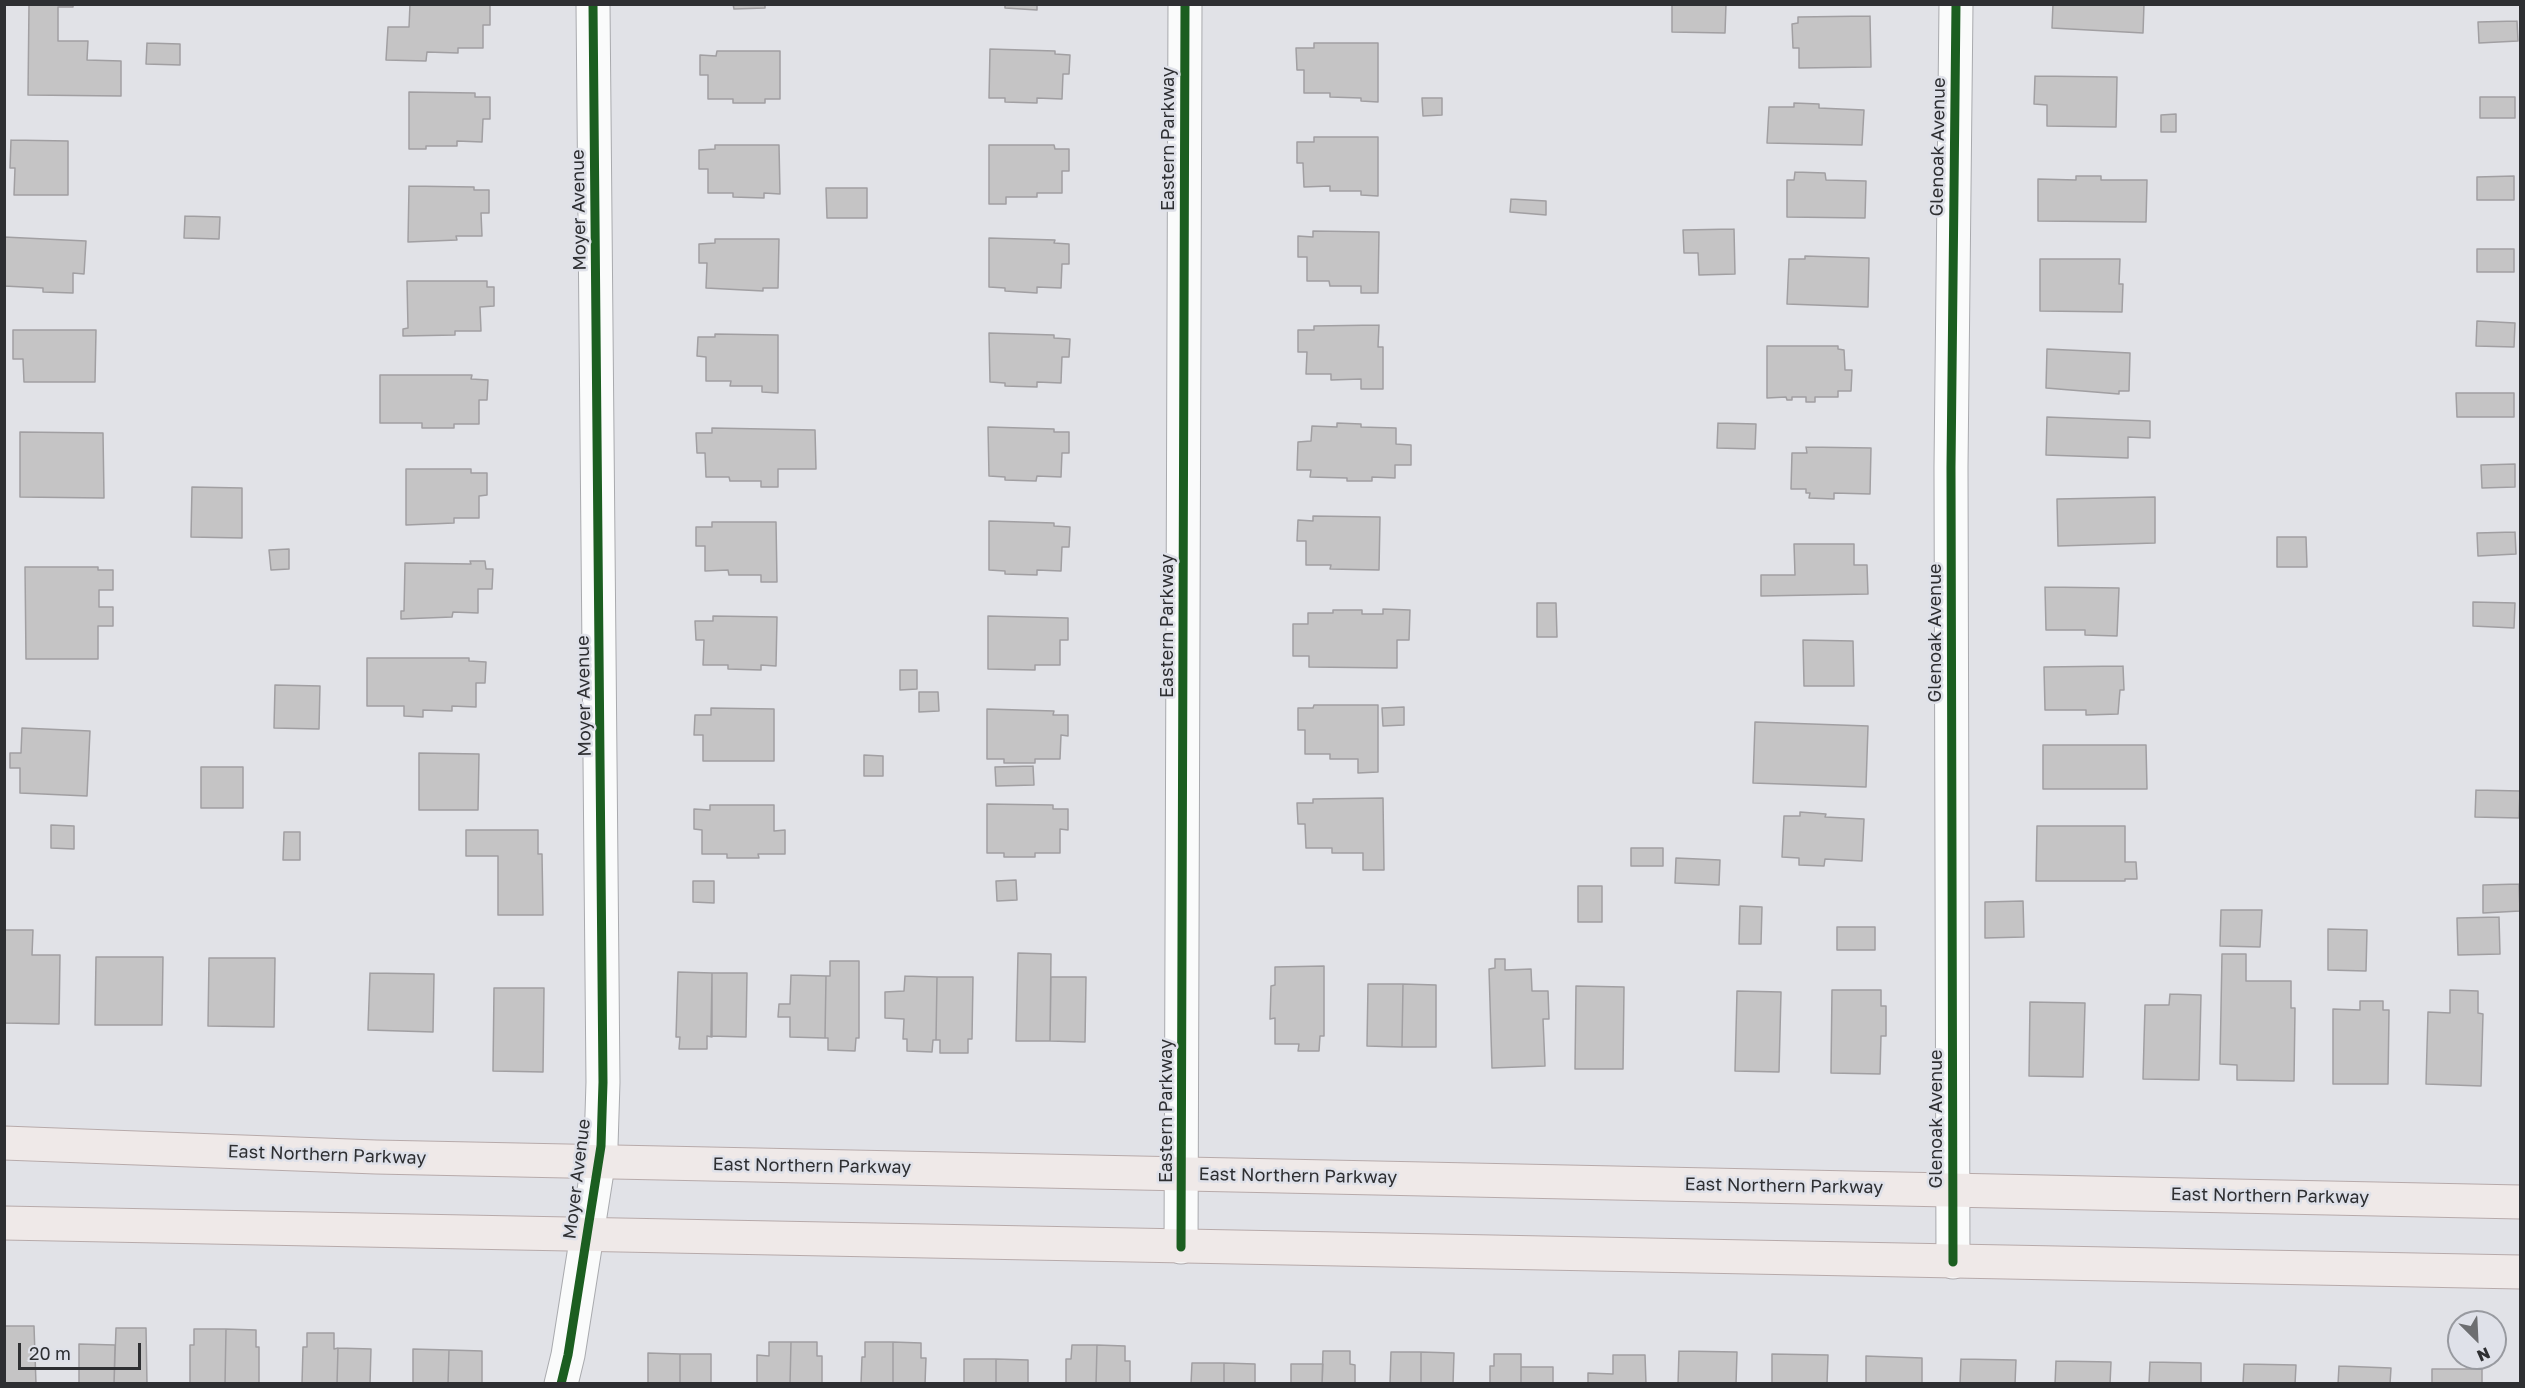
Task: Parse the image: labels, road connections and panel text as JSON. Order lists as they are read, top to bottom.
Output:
{
  "streets": {
    "main road": ["East Northern Parkway"],
    "street": ["Eastern Parkway", "Glenoak Avenue", "Moyer Avenue"]
  },
  "crossings": [
    ["Eastern Parkway", "East Northern Parkway"],
    ["Glenoak Avenue", "East Northern Parkway"],
    ["Moyer Avenue", "East Northern Parkway"]
  ],
  "scale_bar": "20 m",
  "north": "bottom right"
}
